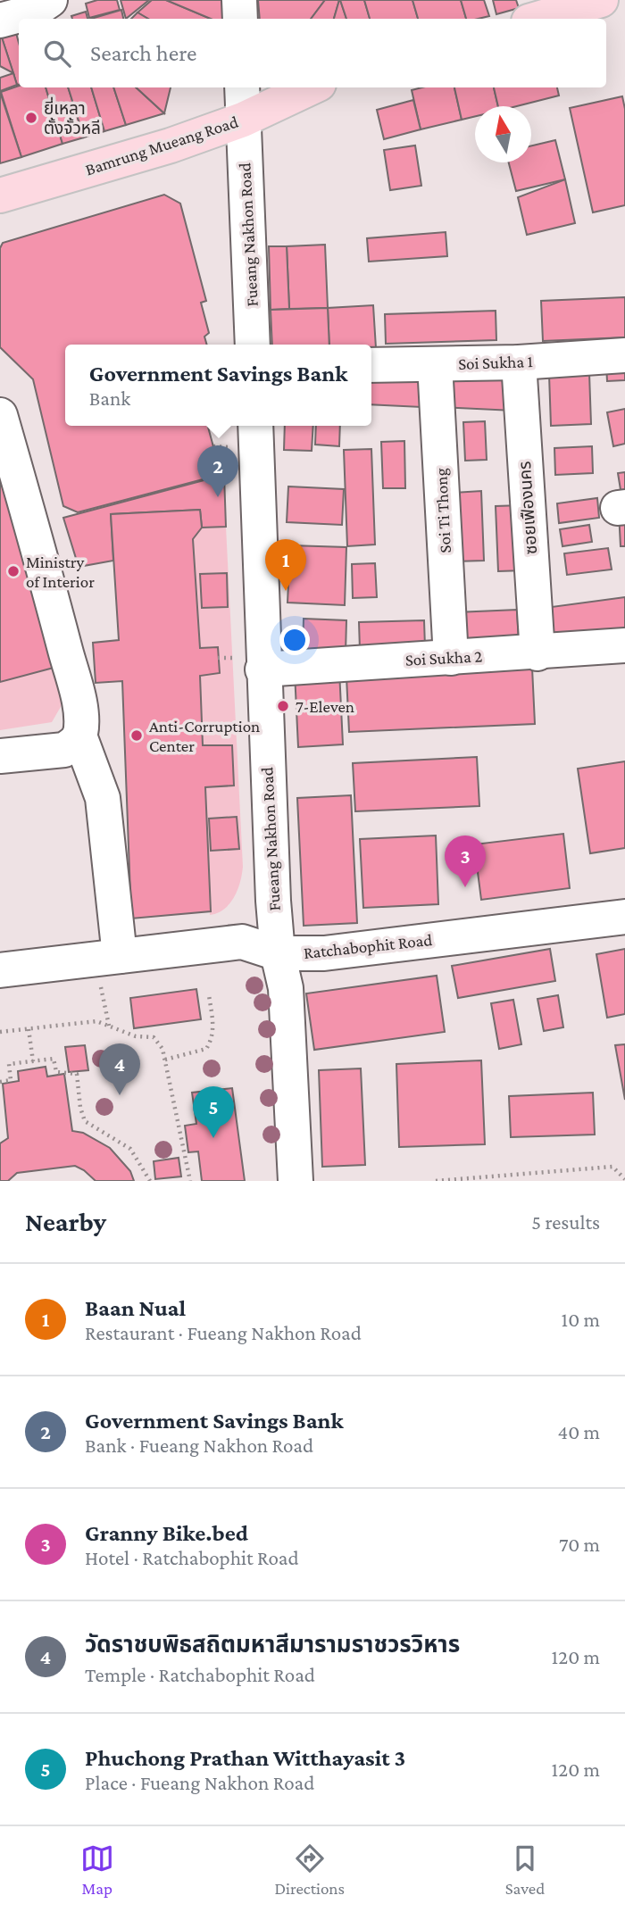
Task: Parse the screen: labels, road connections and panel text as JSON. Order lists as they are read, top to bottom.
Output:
{
  "streets": {
    "main road": ["Bamrung Mueang Road"],
    "street": [
      "Fueang Nakhon Road",
      "Soi Sukha 1",
      "ซอยเฟืองนคร",
      "Soi Ti Thong",
      "Soi Sukha 2",
      "Ratchabophit Road"
    ]
  },
  "crossings": [
    ["Bamrung Mueang Road", "Fueang Nakhon Road"],
    ["Fueang Nakhon Road", "Soi Sukha 2"],
    ["Fueang Nakhon Road", "Ratchabophit Road"],
    ["Soi Sukha 1", "ซอยเฟืองนคร"],
    ["Soi Sukha 1", "Soi Ti Thong"],
    ["ซอยเฟืองนคร", "Soi Sukha 2"],
    ["Soi Ti Thong", "Soi Sukha 2"]
  ],
  "places": [
    "ยี่เหลา ตั้งจั้วหลี",
    "Ministry of Interior",
    "7-Eleven",
    "Anti-Corruption Center"
  ],
  "north": "top",
  "page": {
    "search": "Search here",
    "popup": ["Government Savings Bank", "Bank"],
    "pins": [
      "2",
      "1",
      "3",
      "4",
      "5"
    ],
    "heading": ["Nearby", "5 results"],
    "list": [
      {
        "mark": "1",
        "name": "Baan Nual",
        "note": "Restaurant · Fueang Nakhon Road",
        "value": "10 m"
      },
      {
        "mark": "2",
        "name": "Government Savings Bank",
        "note": "Bank · Fueang Nakhon Road",
        "value": "40 m"
      },
      {
        "mark": "3",
        "name": "Granny Bike.bed",
        "note": "Hotel · Ratchabophit Road",
        "value": "70 m"
      },
      {
        "mark": "4",
        "name": "วัดราชบพิธสถิตมหาสีมารามราชวรวิหาร",
        "note": "Temple · Ratchabophit Road",
        "value": "120 m"
      },
      {
        "mark": "5",
        "name": "Phuchong Prathan Witthayasit 3",
        "note": "Place · Fueang Nakhon Road",
        "value": "120 m"
      }
    ],
    "nav": ["Map", "Directions", "Saved"]
  }
}
